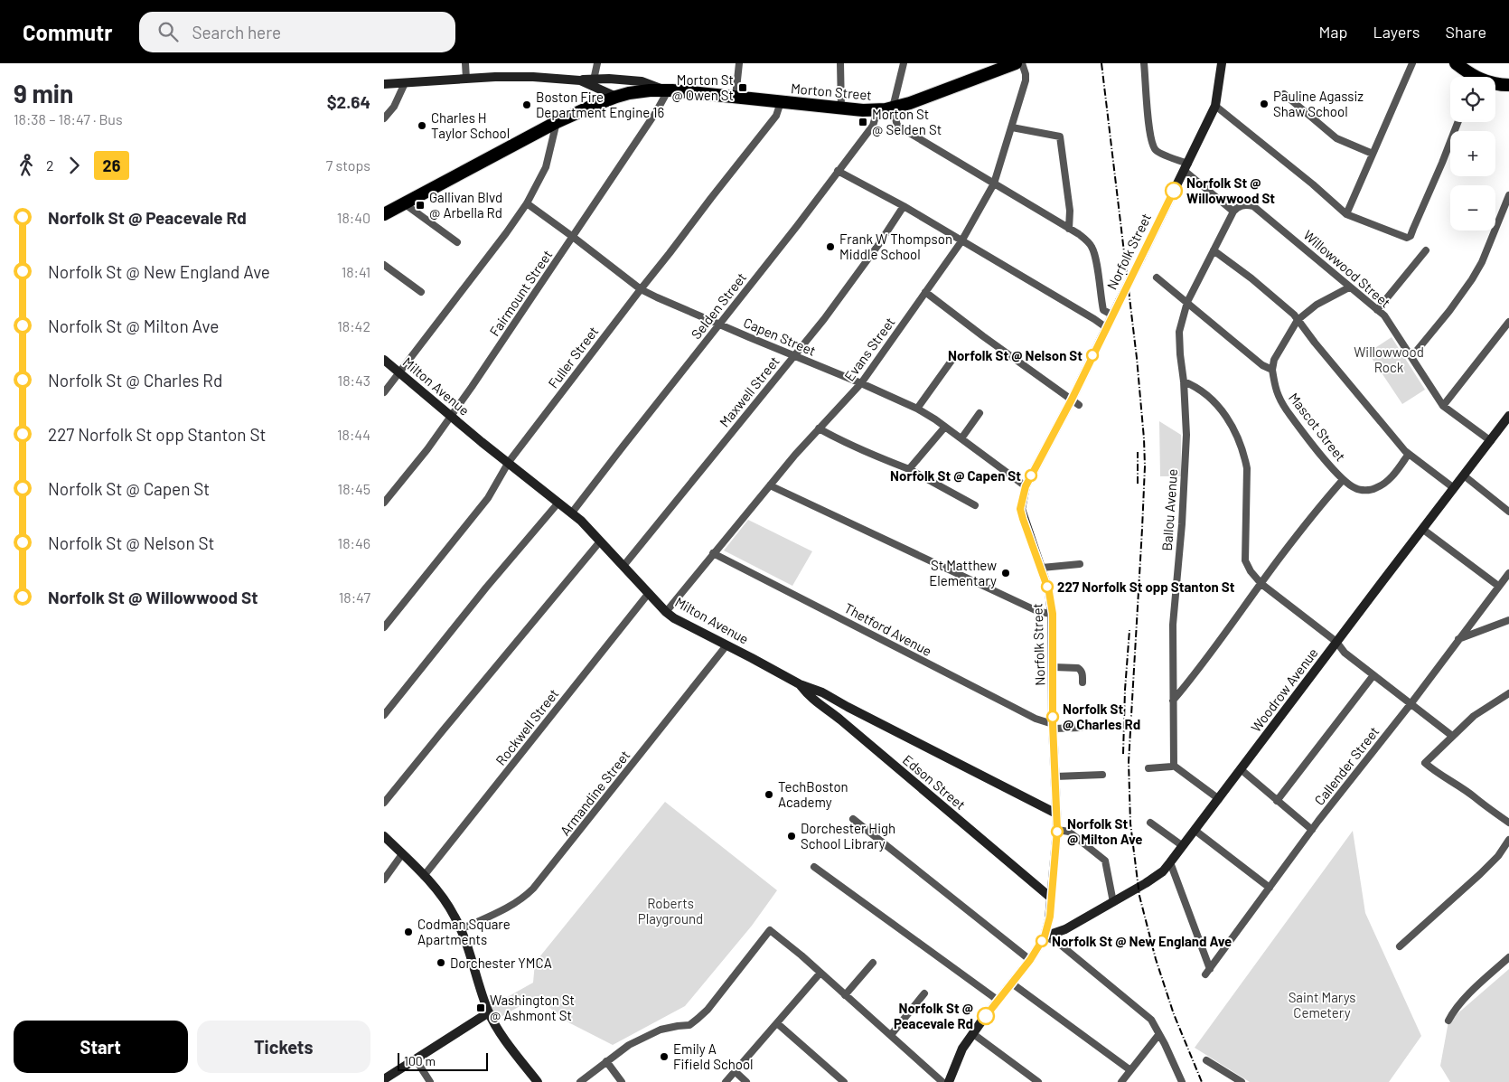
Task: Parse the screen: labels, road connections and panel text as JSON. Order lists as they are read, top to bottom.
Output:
{
  "streets": {
    "highway": ["Morton Street"],
    "street": [
      "Norfolk Street",
      "Willowwood Street",
      "Fairmount Street",
      "Selden Street",
      "Capen Street",
      "Evans Street",
      "Fuller Street",
      "Milton Avenue",
      "Maxwell Street",
      "Mascot Street",
      "Ballou Avenue",
      "Thetford Avenue",
      "Woodrow Avenue",
      "Rockwell Street",
      "Callender Street",
      "Edson Street",
      "Armandine Street"
    ]
  },
  "crossings": [
    ["Morton Street", "Fairmount Street"],
    ["Morton Street", "Selden Street"],
    ["Morton Street", "Evans Street"],
    ["Morton Street", "Fuller Street"],
    ["Norfolk Street", "Capen Street"],
    ["Norfolk Street", "Milton Avenue"],
    ["Norfolk Street", "Thetford Avenue"],
    ["Norfolk Street", "Woodrow Avenue"],
    ["Norfolk Street", "Edson Street"],
    ["Willowwood Street", "Ballou Avenue"],
    ["Willowwood Street", "Woodrow Avenue"],
    ["Fairmount Street", "Capen Street"],
    ["Fairmount Street", "Milton Avenue"],
    ["Selden Street", "Capen Street"],
    ["Selden Street", "Milton Avenue"],
    ["Capen Street", "Evans Street"],
    ["Capen Street", "Fuller Street"],
    ["Capen Street", "Maxwell Street"],
    ["Evans Street", "Milton Avenue"],
    ["Evans Street", "Thetford Avenue"],
    ["Fuller Street", "Milton Avenue"],
    ["Milton Avenue", "Maxwell Street"],
    ["Milton Avenue", "Rockwell Street"],
    ["Milton Avenue", "Edson Street"],
    ["Milton Avenue", "Armandine Street"],
    ["Woodrow Avenue", "Callender Street"]
  ],
  "parks": ["Willowwood Rock", "Roberts Playground", "Saint Marys Cemetery"],
  "places": {
    "transit": [
      "Morton St @ Owen St",
      "Morton St @ Selden St",
      "Gallivan Blvd @ Arbella Rd",
      "Washington St @ Ashmont St"
    ],
    "other": [
      "Pauline Agassiz Shaw School",
      "Boston Fire Department Engine 16",
      "Charles H Taylor School",
      "Norfolk St @ Willowwood St",
      "Frank W Thompson Middle School",
      "Norfolk St @ Nelson St",
      "Norfolk St @ Capen St",
      "St Matthew Elementary",
      "227 Norfolk St opp Stanton St",
      "Norfolk St @ Charles Rd",
      "TechBoston Academy",
      "Norfolk St @ Milton Ave",
      "Dorchester High School Library",
      "Codman Square Apartments",
      "Norfolk St @ New England Ave",
      "Dorchester YMCA",
      "Norfolk St @ Peacevale Rd",
      "Emily A Fifield School"
    ]
  },
  "lines": ["bus line 26"],
  "scale_bar": "100 m",
  "page": {
    "header": "Commutr",
    "search": "Search here",
    "nav": ["Map", "Layers", "Share"],
    "heading": ["9 min", "18:38 – 18:47 · Bus", "$2.64"],
    "map_buttons": ["+", "−"],
    "legs": ["2", "26", "7 stops"],
    "list": [
      {
        "name": "Norfolk St @ Peacevale Rd",
        "value": "18:40"
      },
      {
        "name": "Norfolk St @ New England Ave",
        "value": "18:41"
      },
      {
        "name": "Norfolk St @ Milton Ave",
        "value": "18:42"
      },
      {
        "name": "Norfolk St @ Charles Rd",
        "value": "18:43"
      },
      {
        "name": "227 Norfolk St opp Stanton St",
        "value": "18:44"
      },
      {
        "name": "Norfolk St @ Capen St",
        "value": "18:45"
      },
      {
        "name": "Norfolk St @ Nelson St",
        "value": "18:46"
      },
      {
        "name": "Norfolk St @ Willowwood St",
        "value": "18:47"
      }
    ],
    "buttons": ["Start", "Tickets"],
    "scale": "100 m"
  }
}
